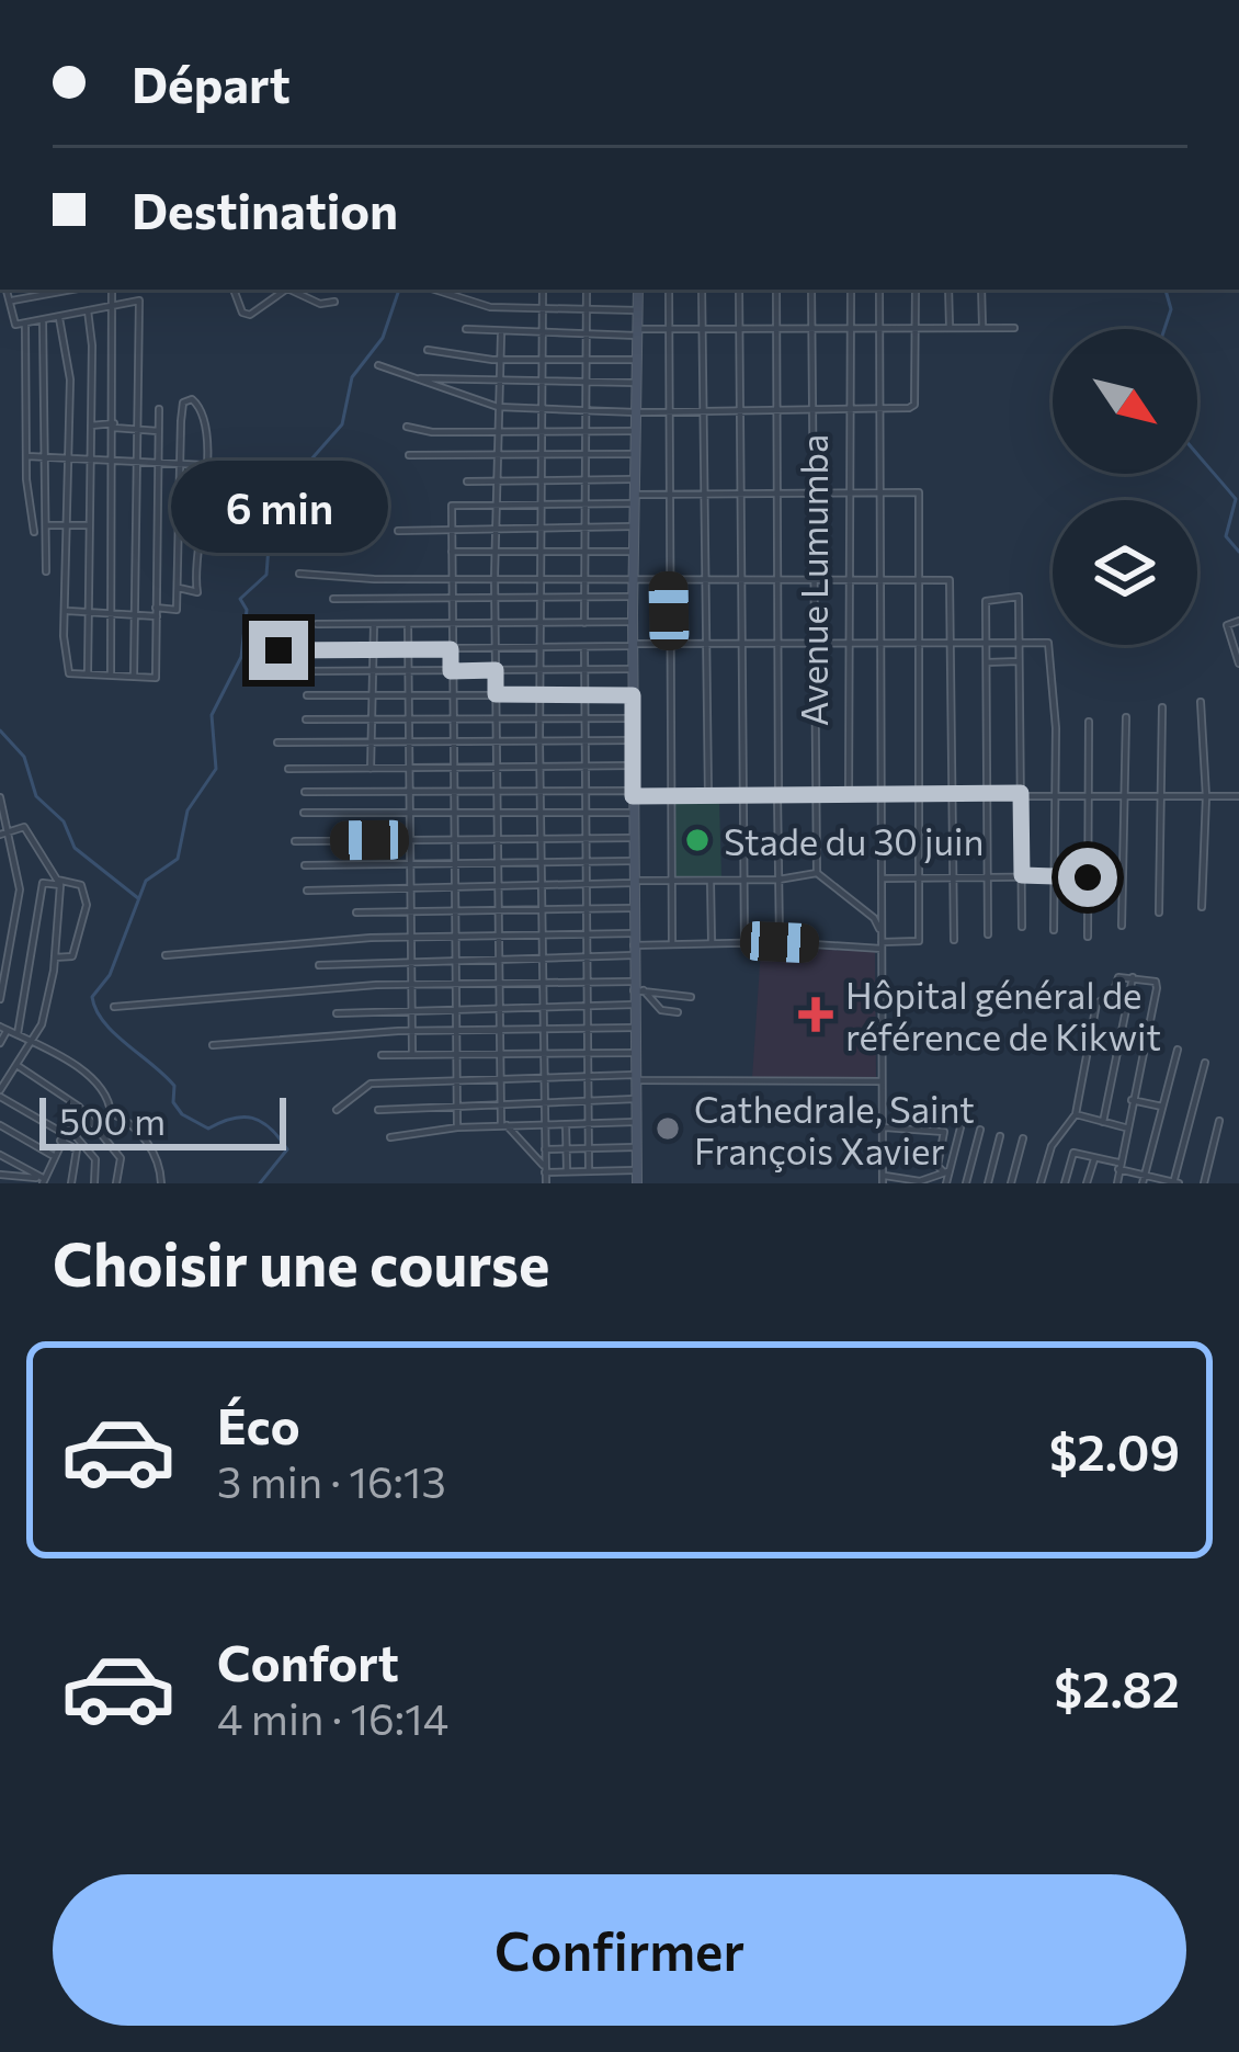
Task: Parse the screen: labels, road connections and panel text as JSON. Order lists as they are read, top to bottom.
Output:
{
  "streets": {
    "street": ["Avenue Lumumba"]
  },
  "places": {
    "other": ["Stade du 30 juin", "Cathedrale, Saint François Xavier"],
    "health": ["Hôpital général de référence de Kikwit"]
  },
  "scale_bar": "500 m",
  "north": "bottom right",
  "page": {
    "banner": ["Départ", "Destination"],
    "bubble": "6 min",
    "scale": "500 m",
    "heading": "Choisir une course",
    "list": [
      {
        "name": "Éco",
        "note": "3 min · 16:13",
        "value": "$2.09"
      },
      {
        "name": "Confort",
        "note": "4 min · 16:14",
        "value": "$2.82"
      }
    ],
    "buttons": "Confirmer"
  }
}
